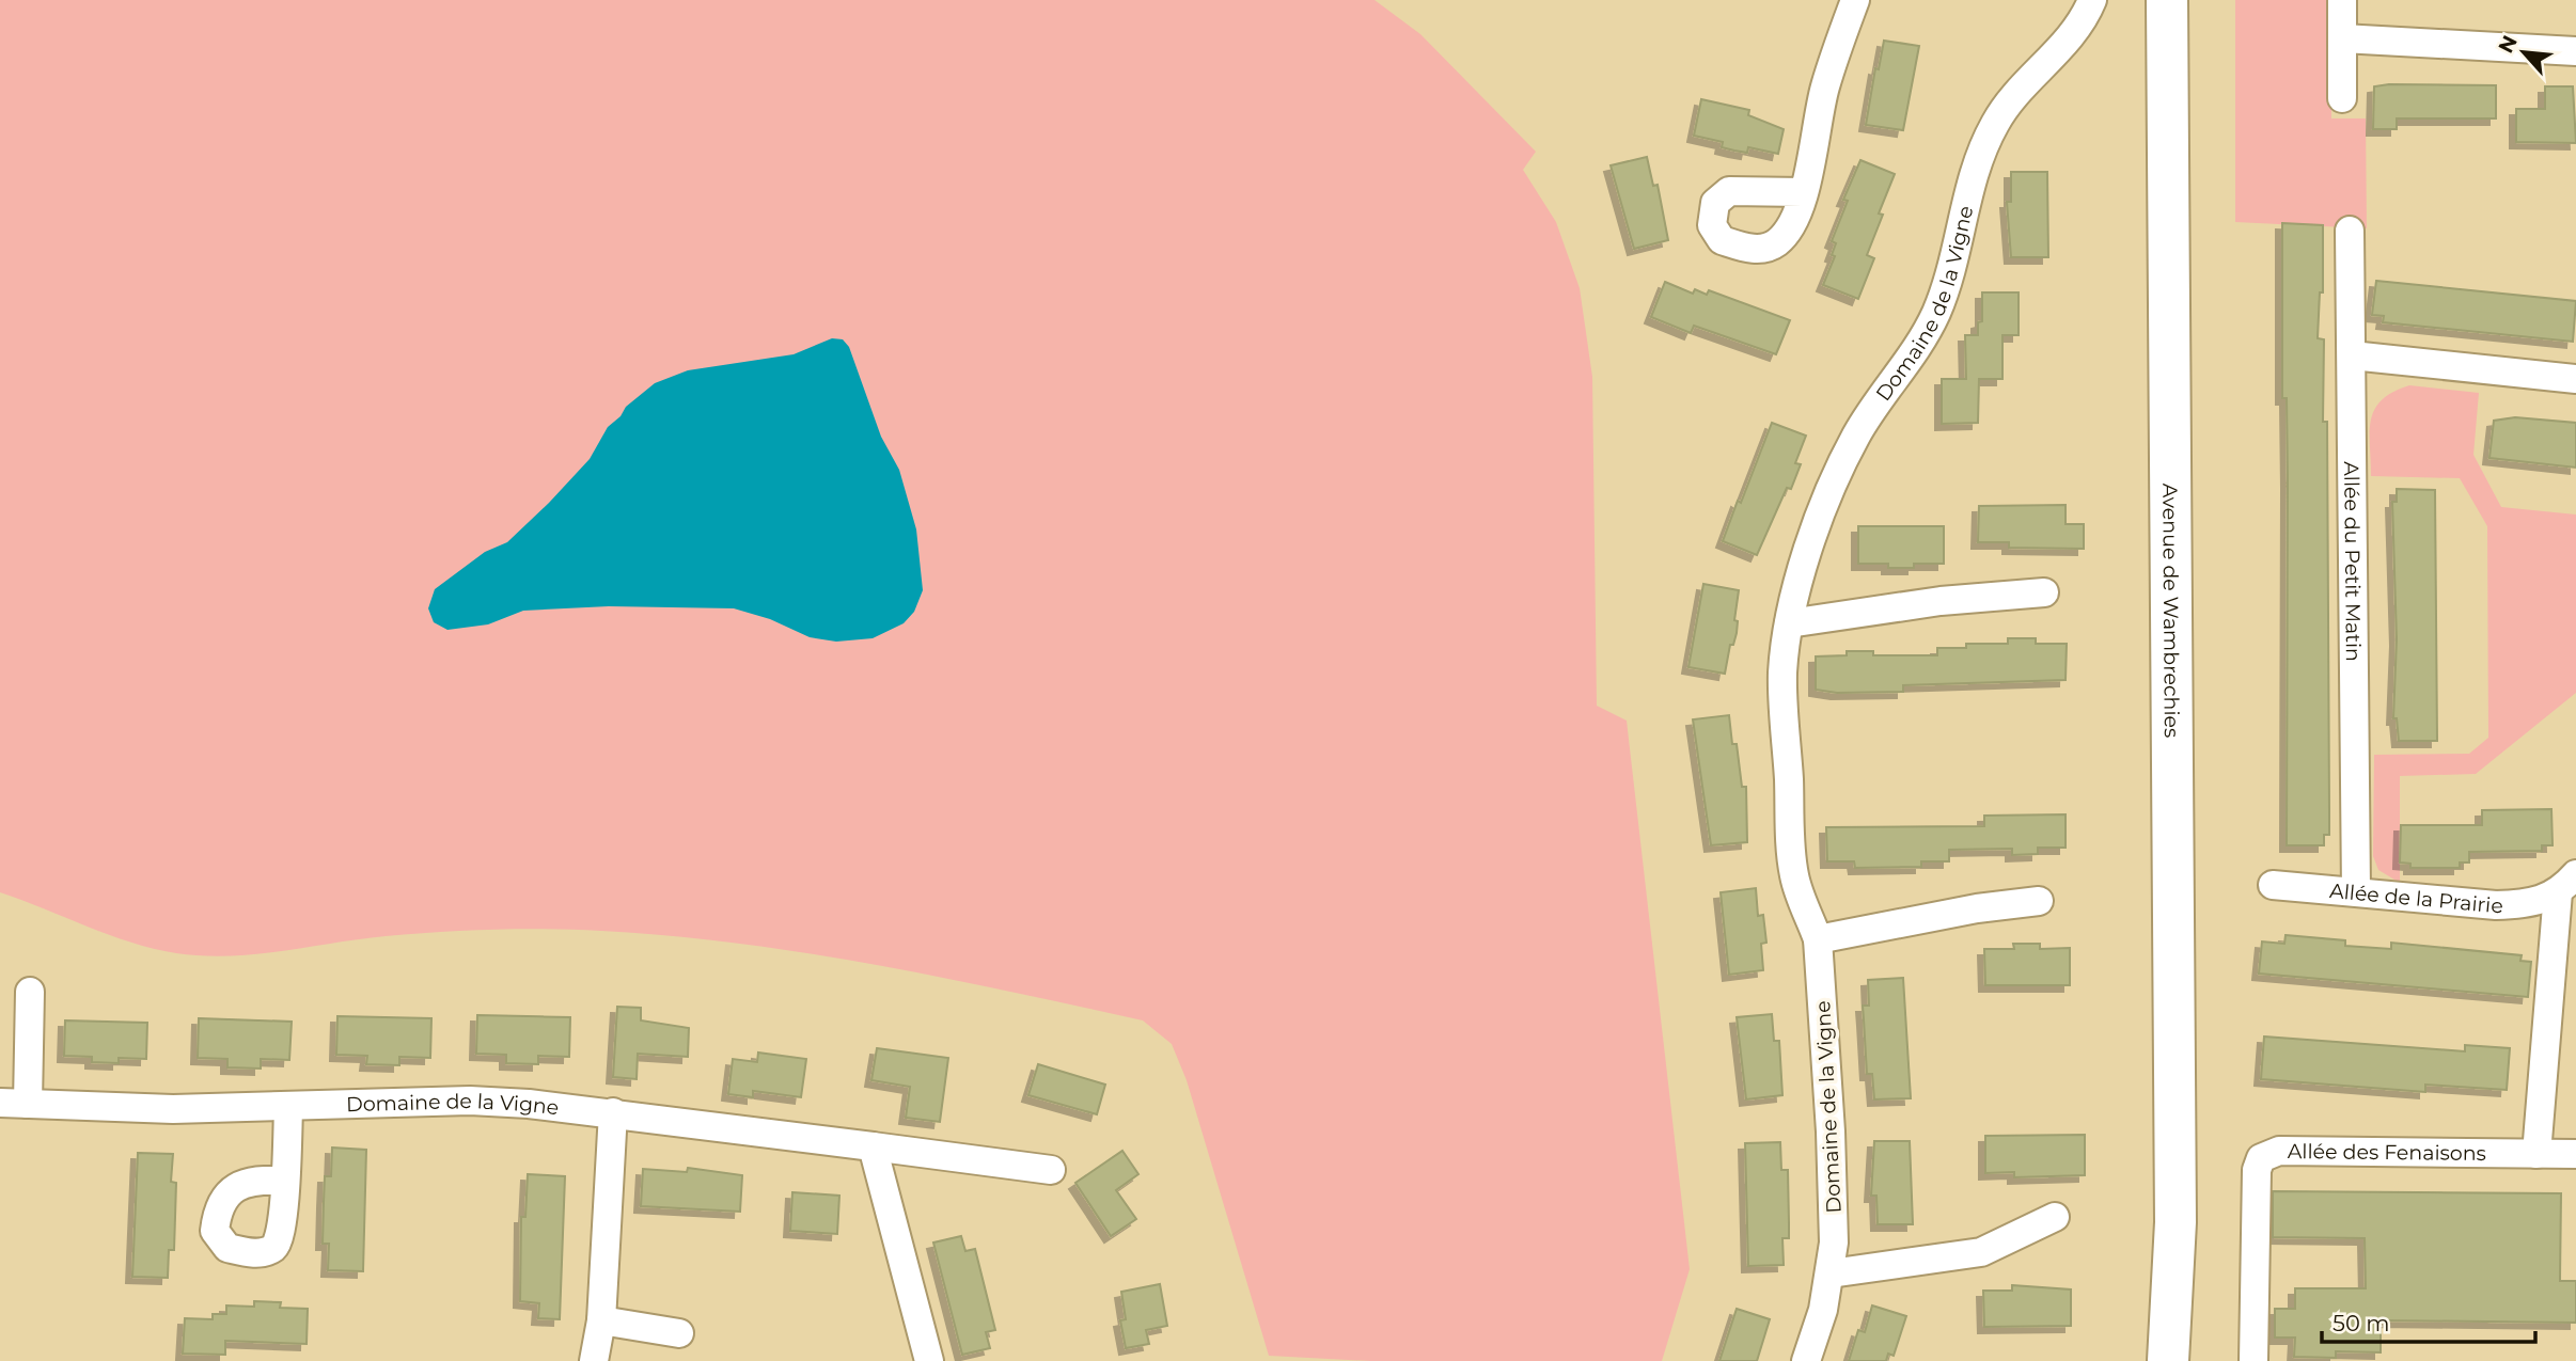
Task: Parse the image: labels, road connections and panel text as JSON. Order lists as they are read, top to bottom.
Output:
{
  "streets": {
    "main road": ["Avenue de Wambrechies"],
    "street": [
      "Domaine de la Vigne",
      "Allée du Petit Matin",
      "Allée de la Prairie",
      "Allée des Fenaisons"
    ]
  },
  "crossings": [
    ["Allée du Petit Matin", "Allée de la Prairie"],
    ["Allée de la Prairie", "Allée des Fenaisons"]
  ],
  "scale_bar": "50 m",
  "north": "top left"
}
